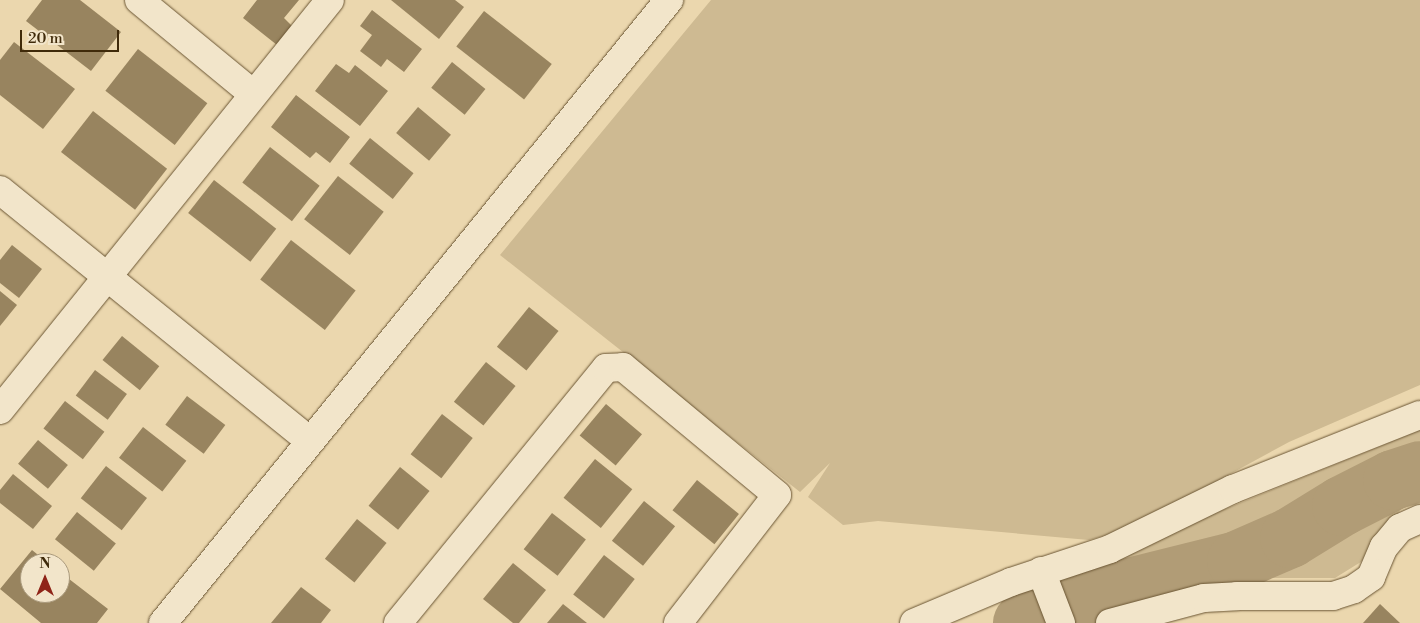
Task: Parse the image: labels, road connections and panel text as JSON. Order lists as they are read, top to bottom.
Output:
{
  "scale_bar": "20 m",
  "north": "top"
}
